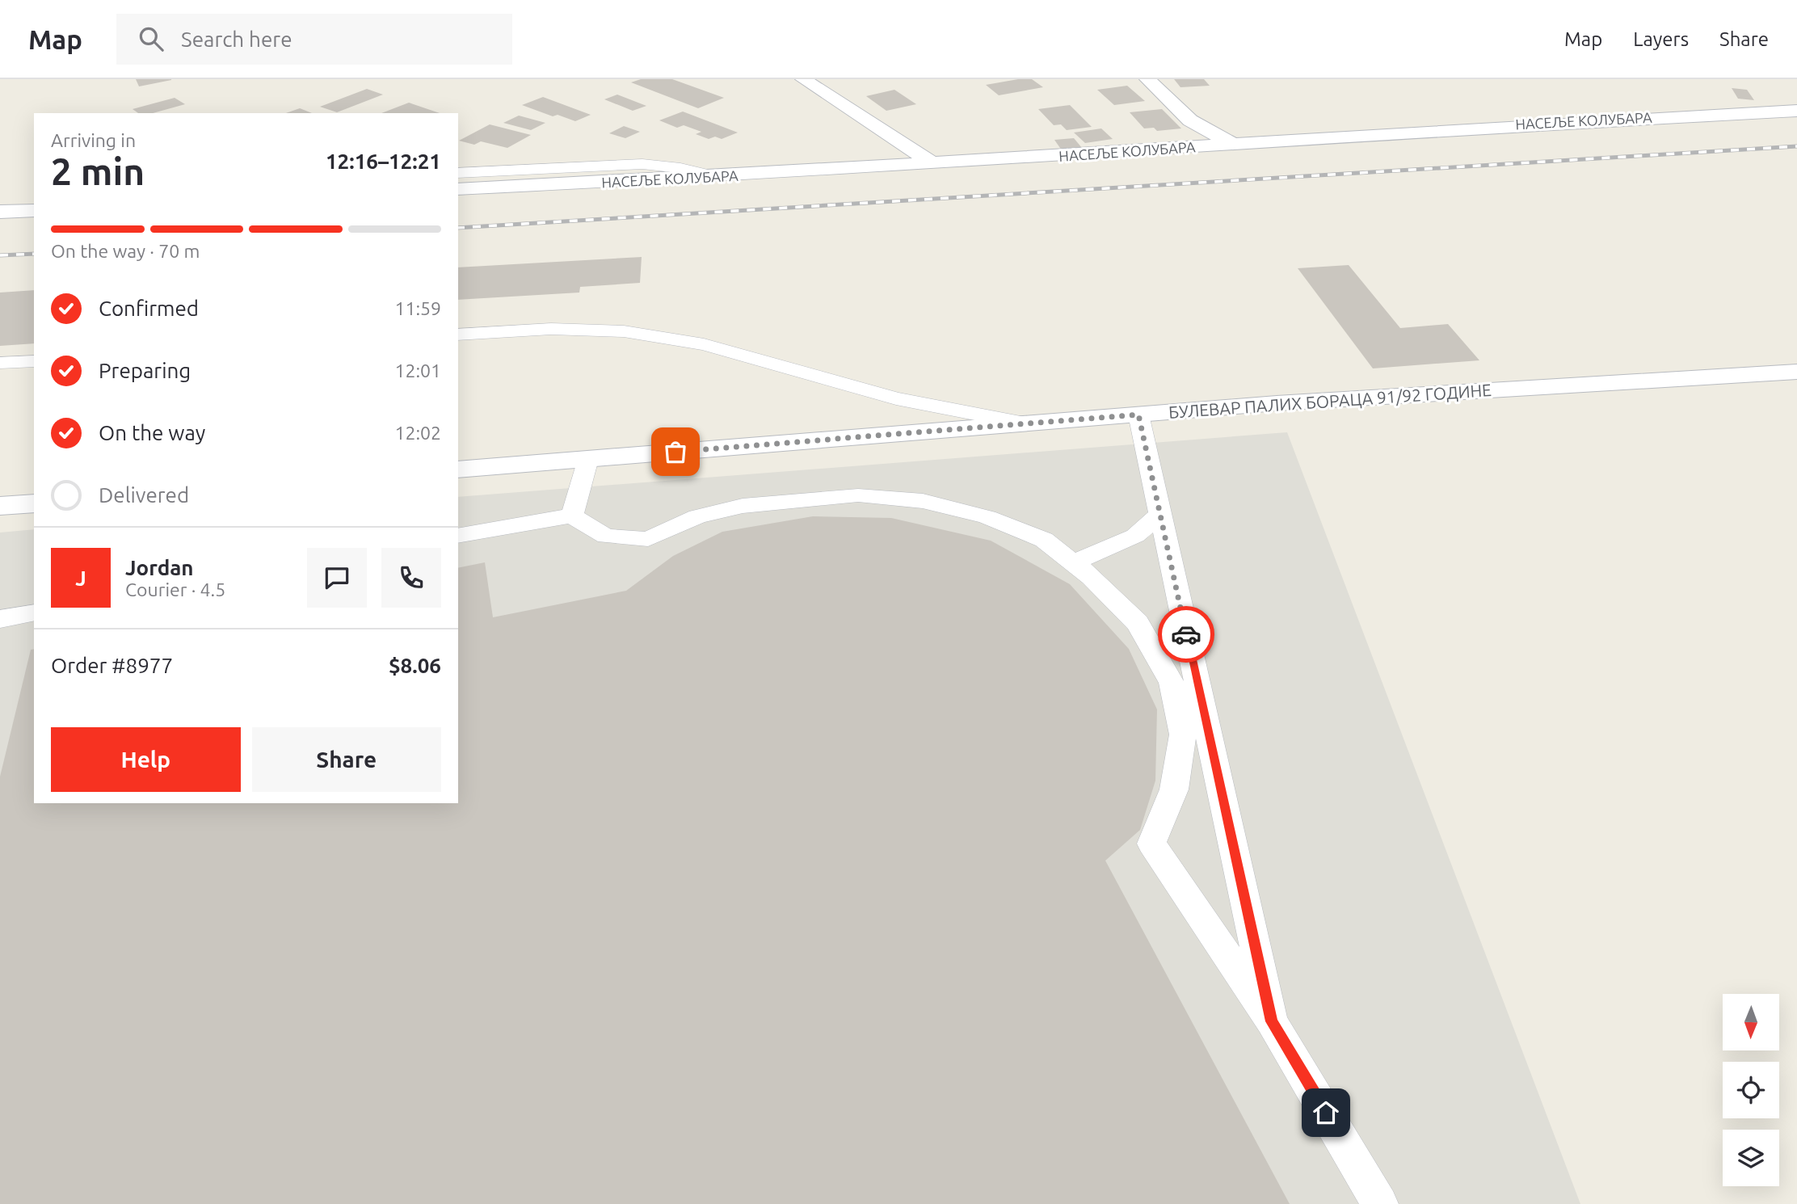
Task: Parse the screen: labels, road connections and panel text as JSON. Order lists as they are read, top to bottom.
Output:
{
  "streets": {
    "street": ["НАСЕЉЕ КОЛУБАРА", "БУЛЕВАР ПАЛИХ БОРАЦА 91/92 ГОДИНЕ"]
  },
  "north": "bottom",
  "page": {
    "header": "Map",
    "search": "Search here",
    "nav": ["Map", "Layers", "Share"],
    "heading": ["2 min", "Arriving in", "12:16–12:21"],
    "panel": [
      "Jordan",
      "Courier · 4.5",
      "Order #8977",
      "$8.06"
    ],
    "bar": "On the way · 70 m",
    "list": [
      ["Confirmed", "11:59"],
      ["Preparing", "12:01"],
      ["On the way", "12:02"],
      "Delivered"
    ],
    "round": "J",
    "buttons": ["Help", "Share"]
  }
}
